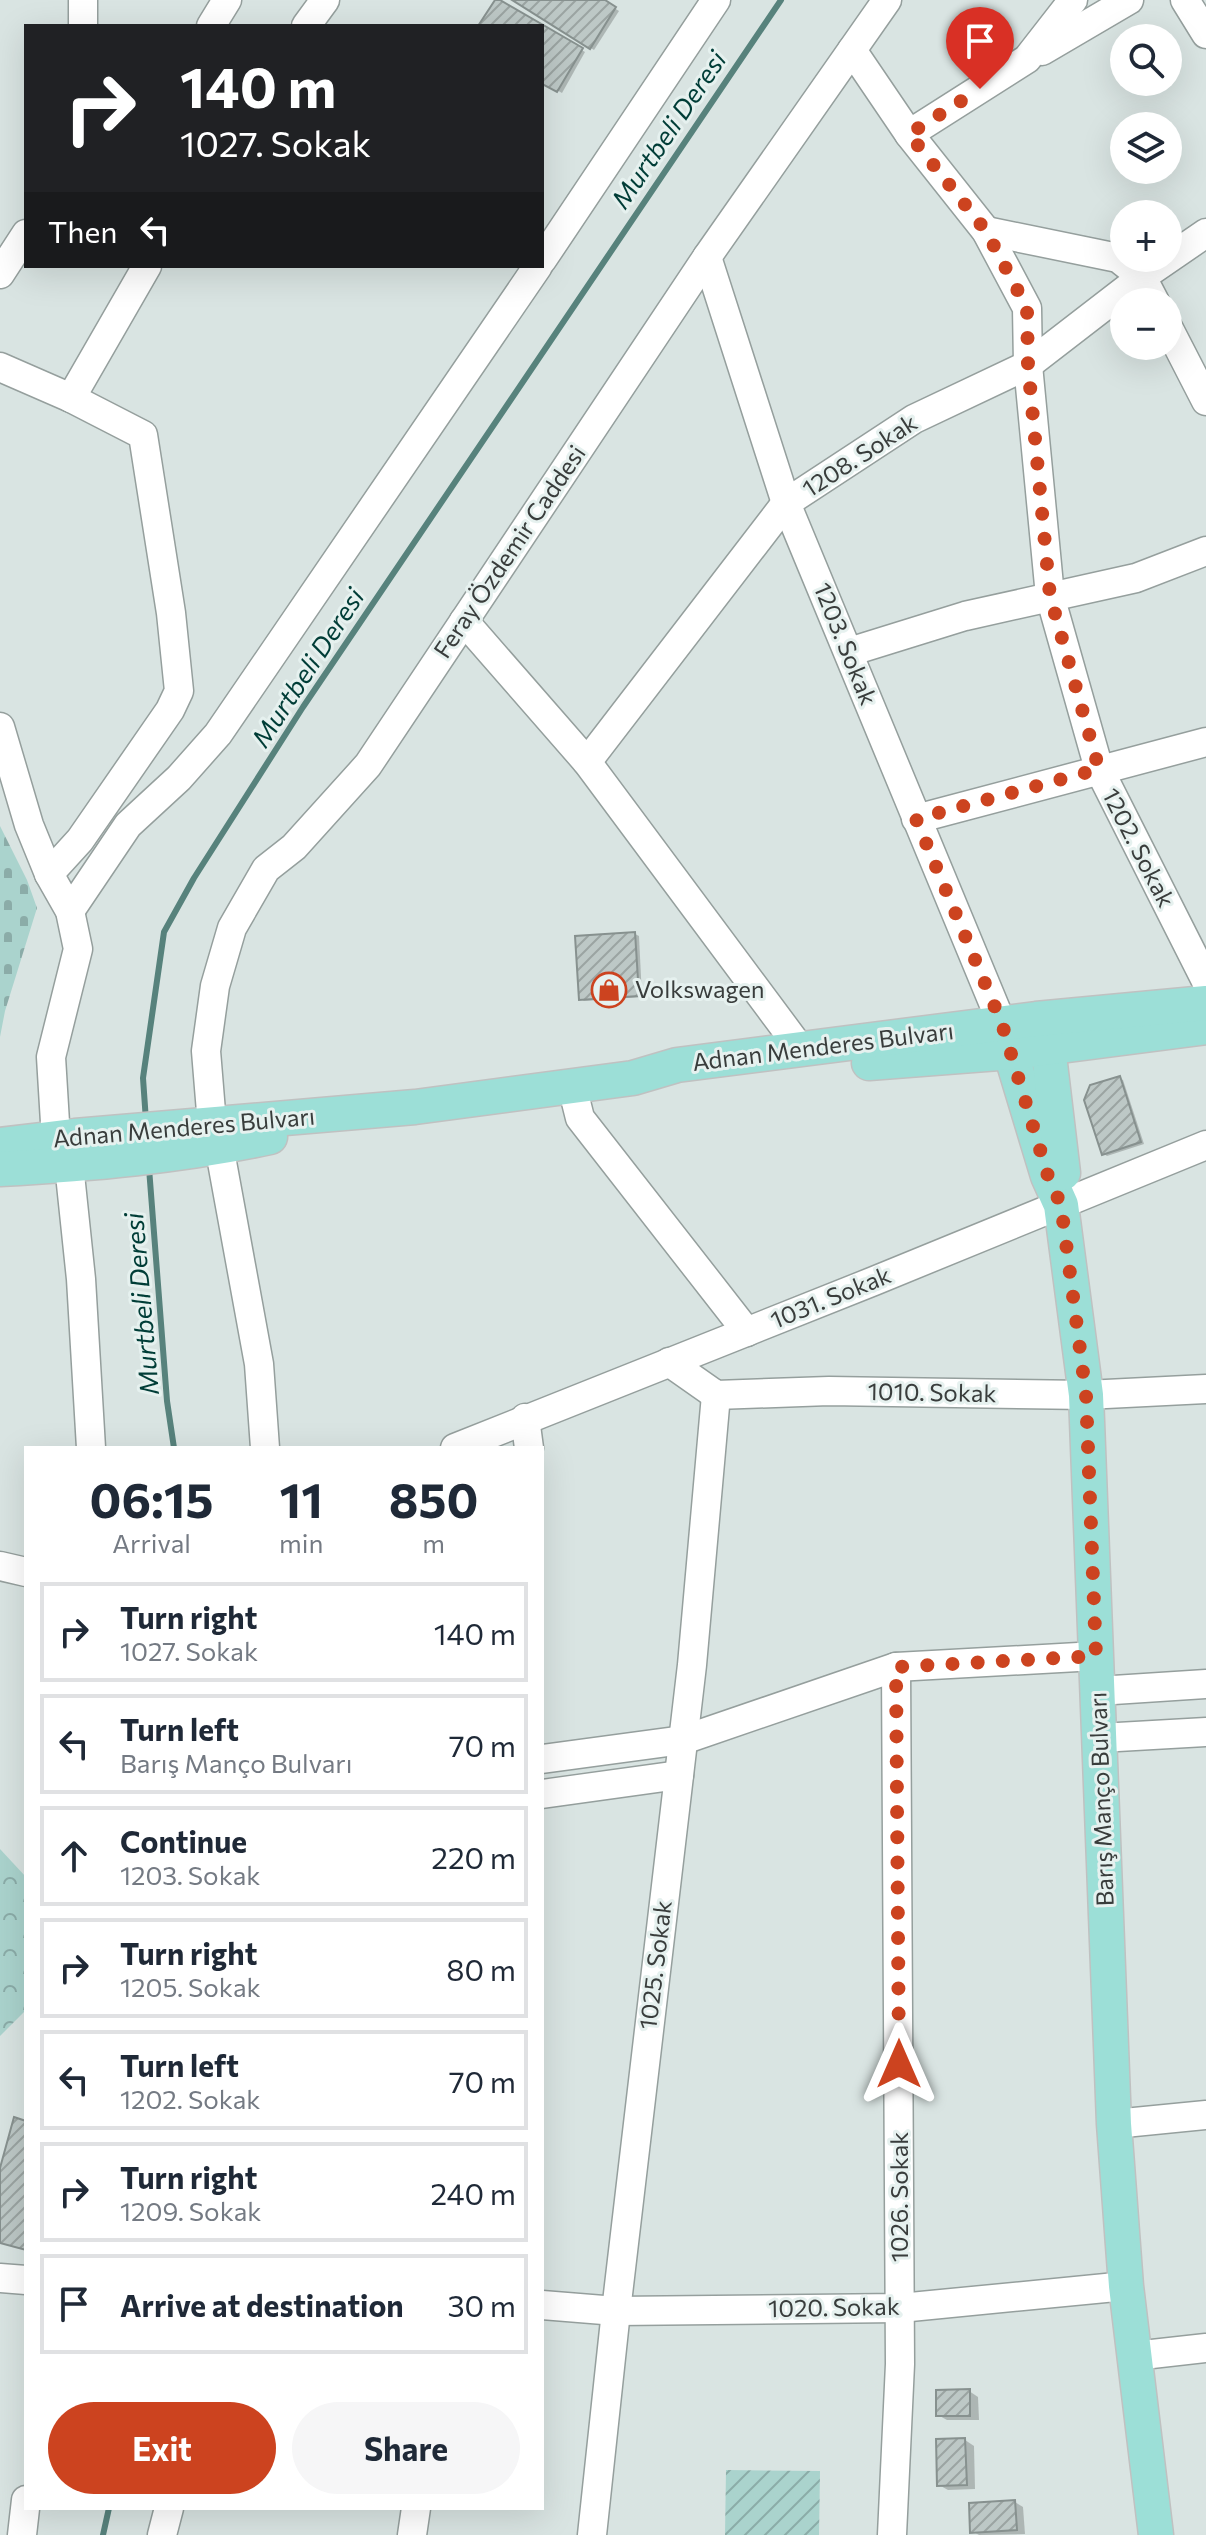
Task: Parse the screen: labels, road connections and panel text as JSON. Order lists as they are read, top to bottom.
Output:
{
  "streets": {
    "main road": ["Adnan Menderes Bulvarı", "Barış Manço Bulvarı"],
    "street": [
      "1208. Sokak",
      "Feray Özdemir Caddesi",
      "1203. Sokak",
      "1202. Sokak",
      "1031. Sokak",
      "1010. Sokak",
      "1025. Sokak",
      "1026. Sokak",
      "1020. Sokak"
    ]
  },
  "crossings": [
    ["1208. Sokak", "1203. Sokak"],
    ["1208. Sokak", "1202. Sokak"],
    ["Feray Özdemir Caddesi", "1203. Sokak"],
    ["Feray Özdemir Caddesi", "1202. Sokak"],
    ["Feray Özdemir Caddesi", "Adnan Menderes Bulvarı"],
    ["1203. Sokak", "Adnan Menderes Bulvarı"],
    ["1203. Sokak", "Barış Manço Bulvarı"],
    ["Adnan Menderes Bulvarı", "Barış Manço Bulvarı"],
    ["1031. Sokak", "Barış Manço Bulvarı"],
    ["1010. Sokak", "Barış Manço Bulvarı"],
    ["1010. Sokak", "1025. Sokak"],
    ["Barış Manço Bulvarı", "1020. Sokak"],
    ["1025. Sokak", "1020. Sokak"],
    ["1026. Sokak", "1020. Sokak"]
  ],
  "water": ["Murtbeli Deresi"],
  "places": {
    "shop": ["Volkswagen"]
  },
  "page": {
    "map_buttons": ["+", "−"],
    "turn": ["140 m", "1027. Sokak"],
    "then": "Then",
    "eta": [
      "06:15",
      "Arrival",
      "11",
      "min",
      "850",
      "m"
    ],
    "list": [
      {
        "name": "Turn right",
        "note": "1027. Sokak",
        "value": "140 m"
      },
      {
        "name": "Turn left",
        "note": "Barış Manço Bulvarı",
        "value": "70 m"
      },
      {
        "name": "Continue",
        "note": "1203. Sokak",
        "value": "220 m"
      },
      {
        "name": "Turn right",
        "note": "1205. Sokak",
        "value": "80 m"
      },
      {
        "name": "Turn left",
        "note": "1202. Sokak",
        "value": "70 m"
      },
      {
        "name": "Turn right",
        "note": "1209. Sokak",
        "value": "240 m"
      },
      {
        "name": "Arrive at destination",
        "value": "30 m"
      }
    ],
    "buttons": ["Exit", "Share"]
  }
}
